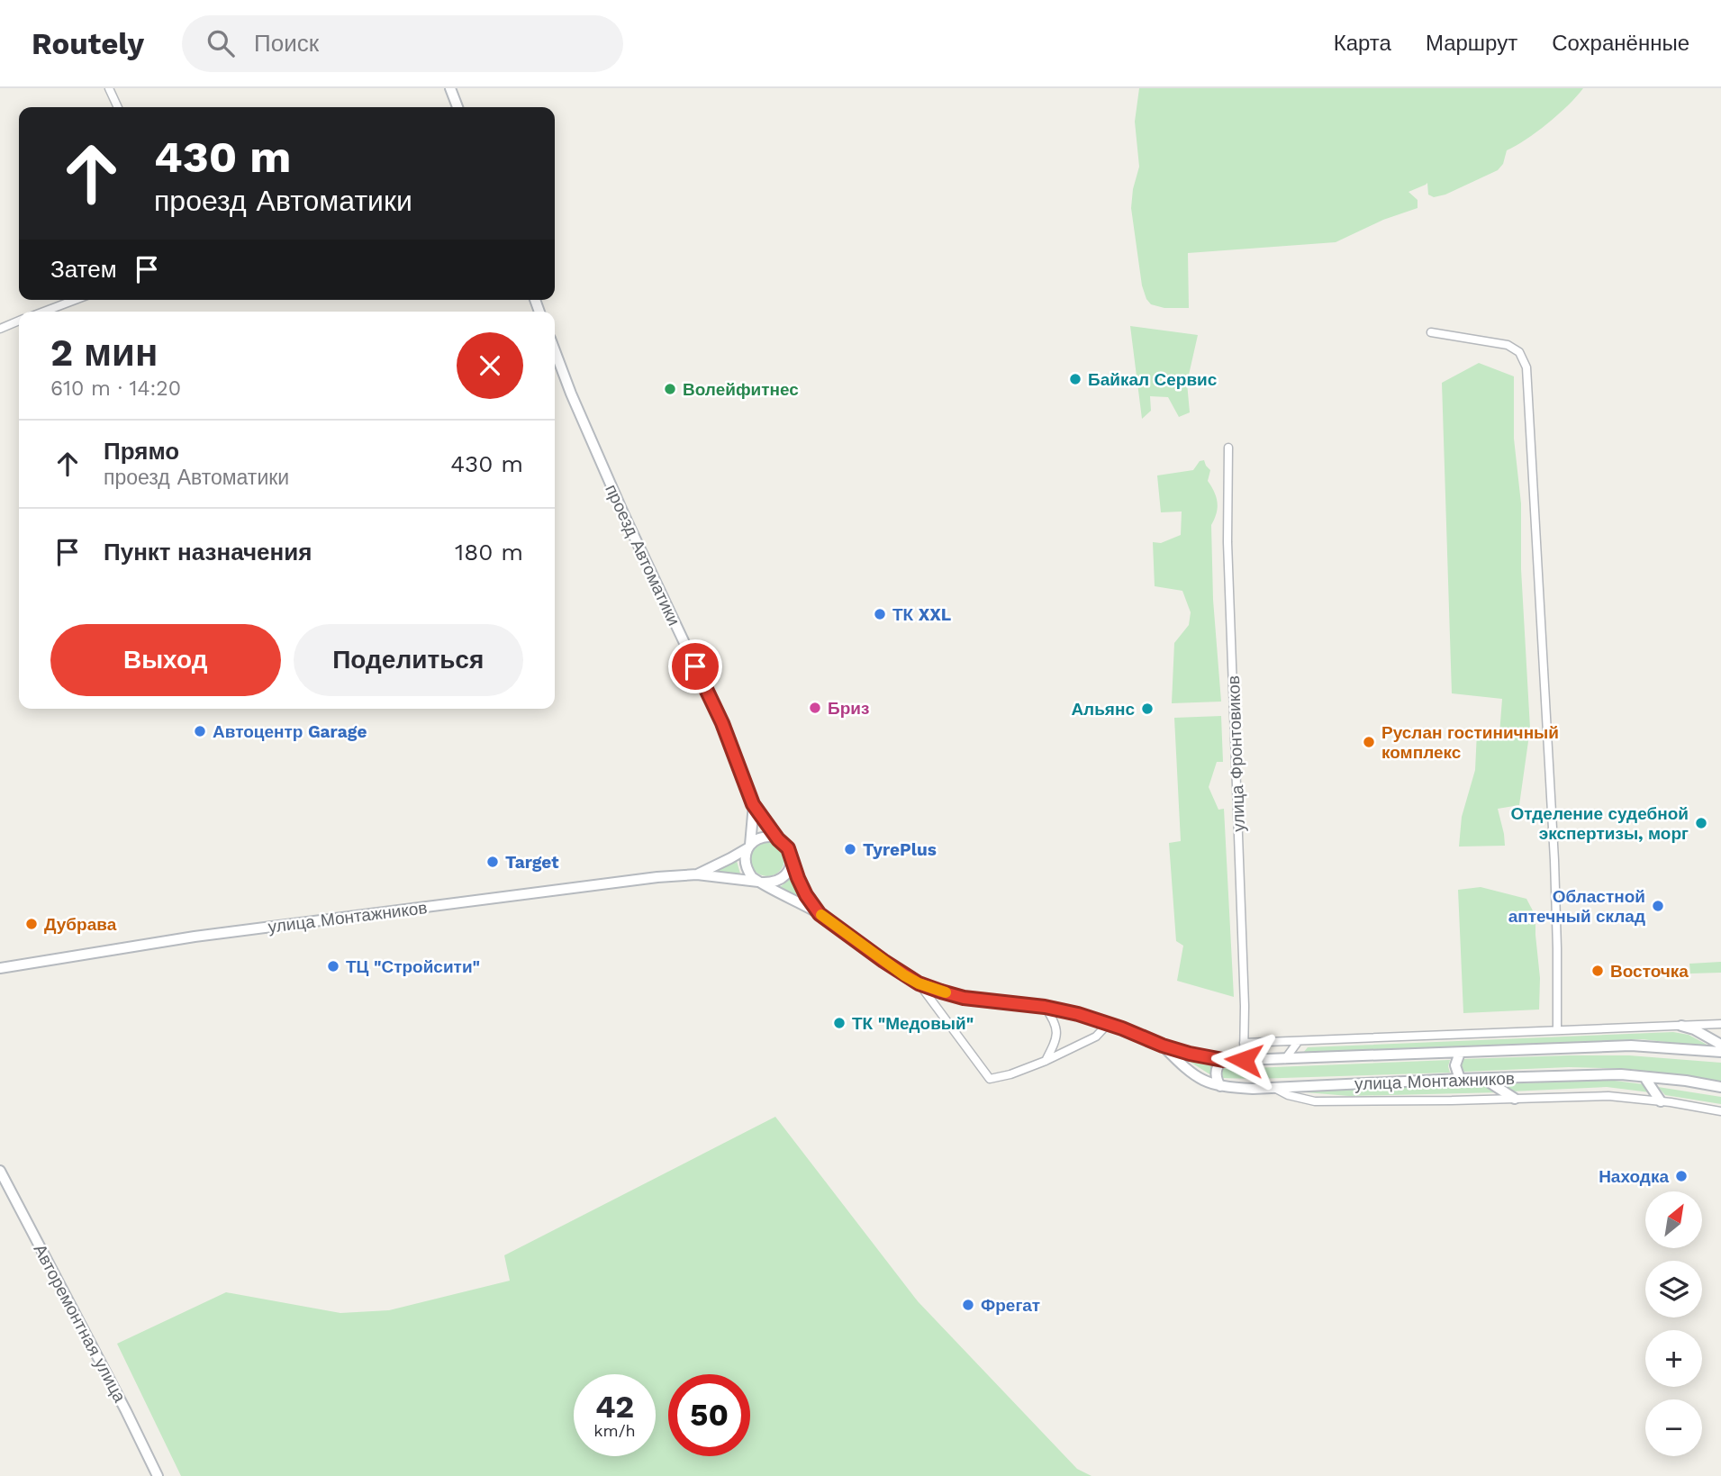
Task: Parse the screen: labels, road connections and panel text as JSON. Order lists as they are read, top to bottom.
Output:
{
  "streets": {
    "main road": ["проезд Автоматики", "улица Монтажников", "Авторемонтная улица"],
    "street": ["улица Фронтовиков"]
  },
  "crossings": [
    ["проезд Автоматики", "улица Монтажников"],
    ["улица Фронтовиков", "улица Монтажников"]
  ],
  "places": [
    "Байкал Сервис",
    "Волейфитнес",
    "ТК XXL",
    "Бриз",
    "Альянс",
    "Автоцентр Garage",
    "Руслан гостиничный комплекс",
    "Отделение судебной экспертизы, морг",
    "TyrePlus",
    "Target",
    "Областной аптечный склад",
    "Дубрава",
    "ТЦ \"Стройсити\"",
    "Восточка",
    "ТК \"Медовый\"",
    "Находка",
    "Фрегат"
  ],
  "north": "top right",
  "page": {
    "header": "Routely",
    "search": "Поиск",
    "nav": ["Карта", "Маршрут", "Сохранённые"],
    "turn": ["430 m", "проезд Автоматики"],
    "then": "Затем",
    "heading": ["2 мин", "610 m · 14:20"],
    "list": [
      {
        "name": "Прямо",
        "note": "проезд Автоматики",
        "value": "430 m"
      },
      {
        "name": "Пункт назначения",
        "value": "180 m"
      }
    ],
    "buttons": ["Выход", "Поделиться"],
    "map_buttons": ["+", "−"],
    "speed": "42 km/h",
    "limit": "50"
  }
}
